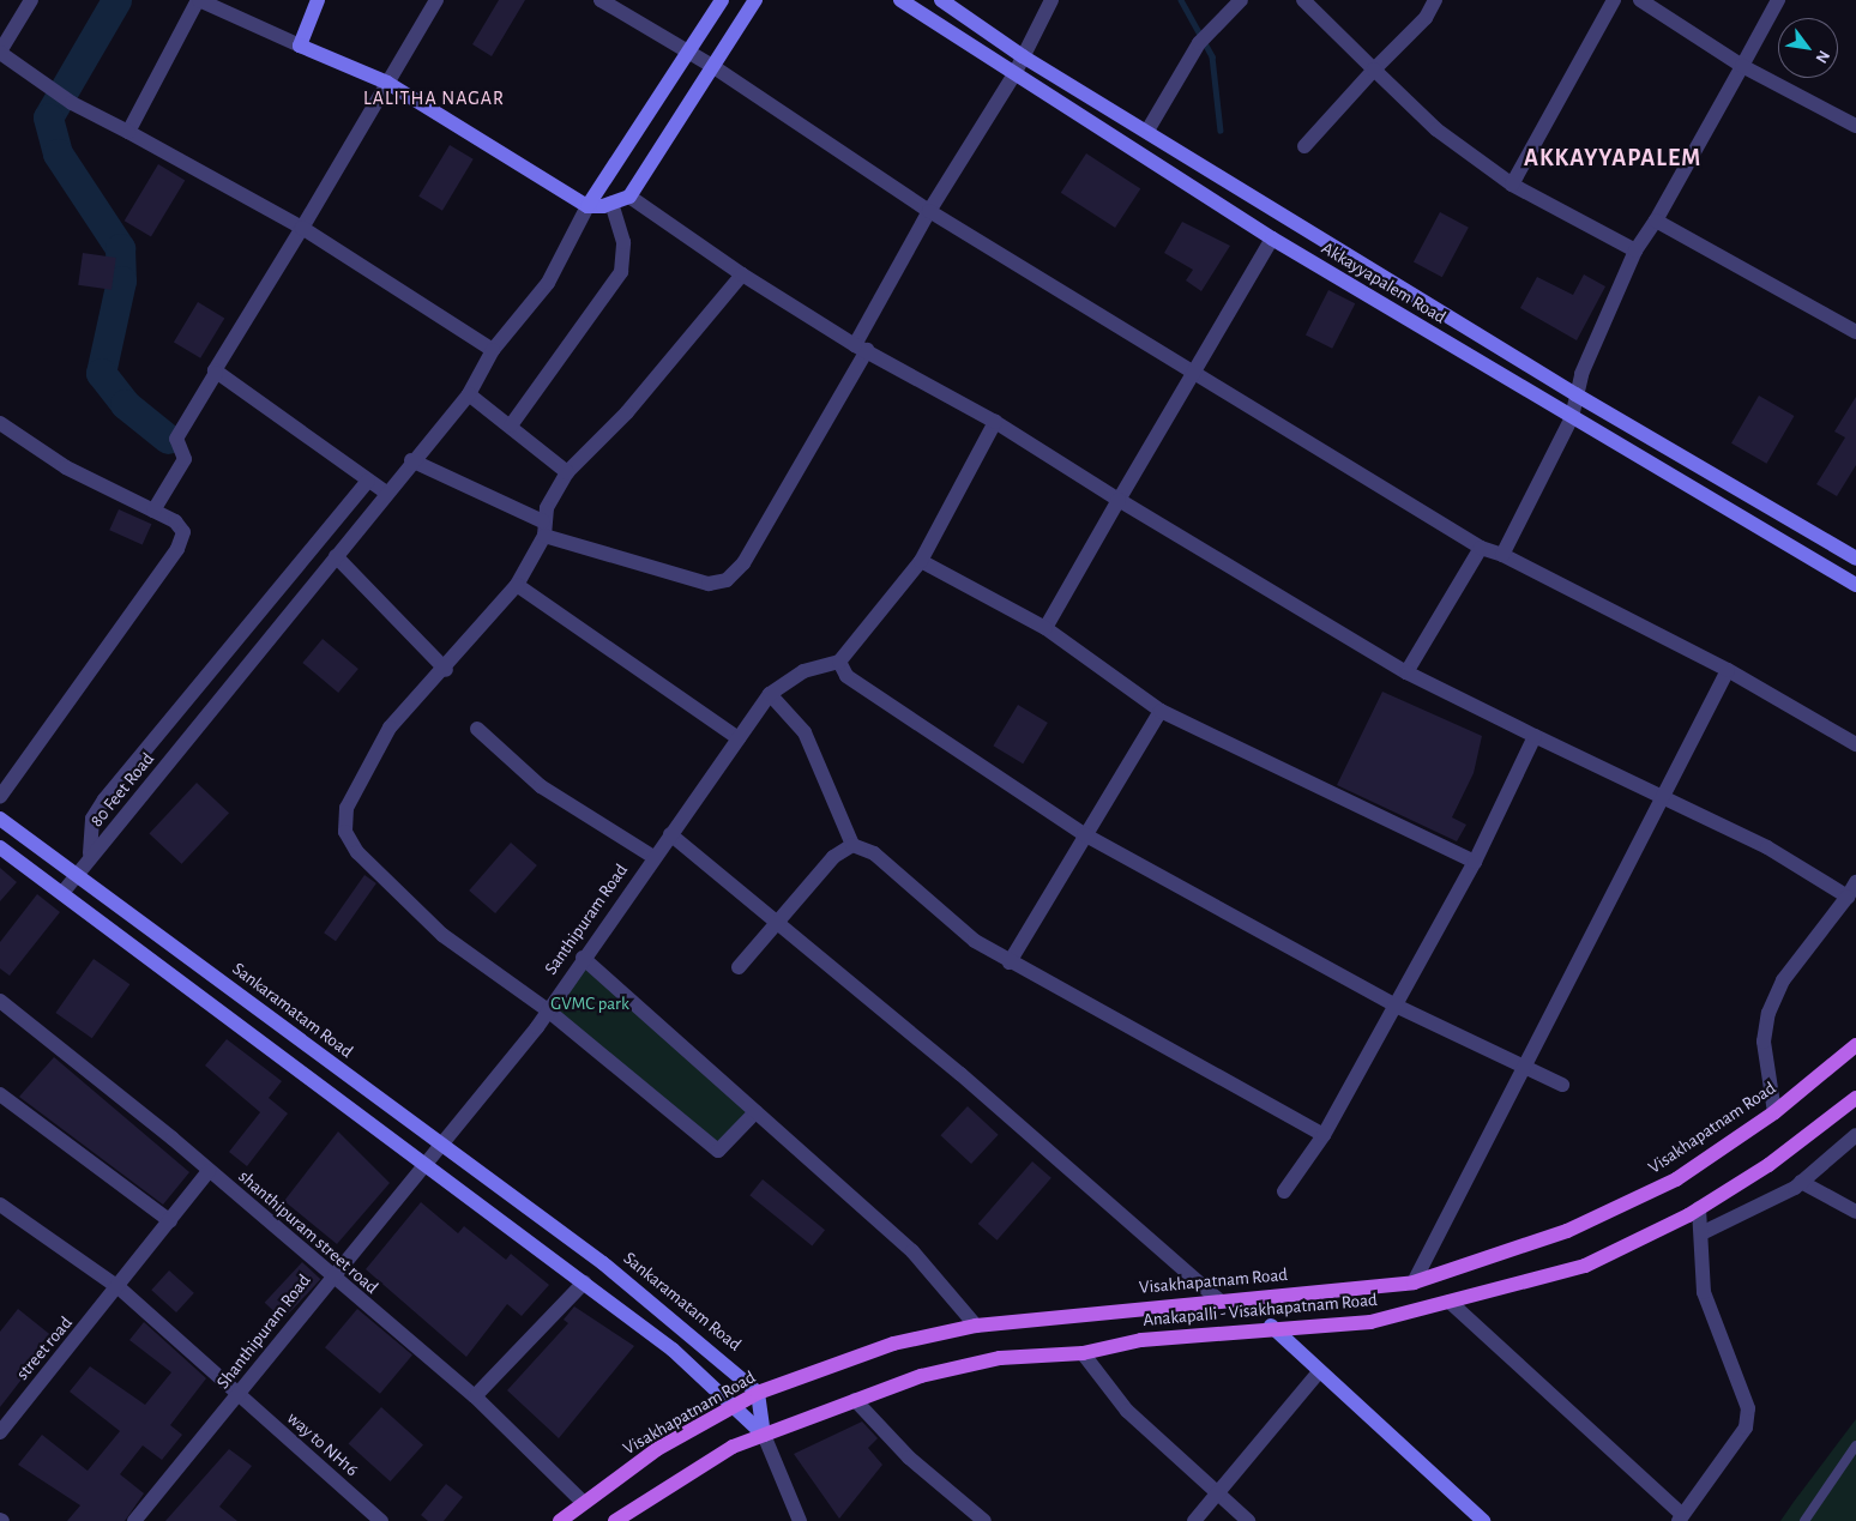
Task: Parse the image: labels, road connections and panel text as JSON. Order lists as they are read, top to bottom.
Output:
{
  "streets": {
    "main road": [
      "Akkayyapalem Road",
      "Sankaramatam Road",
      "Visakhapatnam Road",
      "Anakapalli - Visakhapatnam Road"
    ],
    "street": [
      "80 Feet Road",
      "Santhipuram Road",
      "shanthipuram street road",
      "Shanthipuram Road",
      "street road",
      "way to NH16"
    ]
  },
  "crossings": [
    ["Santhipuram Road", "Sankaramatam Road"],
    ["Santhipuram Road", "Shanthipuram Road"],
    ["Sankaramatam Road", "Visakhapatnam Road"],
    ["Sankaramatam Road", "Shanthipuram Road"],
    ["Visakhapatnam Road", "shanthipuram street road"],
    ["shanthipuram street road", "Shanthipuram Road"],
    ["shanthipuram street road", "street road"],
    ["Shanthipuram Road", "way to NH16"]
  ],
  "districts": ["LALITHA NAGAR", "AKKAYYAPALEM"],
  "parks": ["GVMC park"],
  "north": "bottom right"
}
